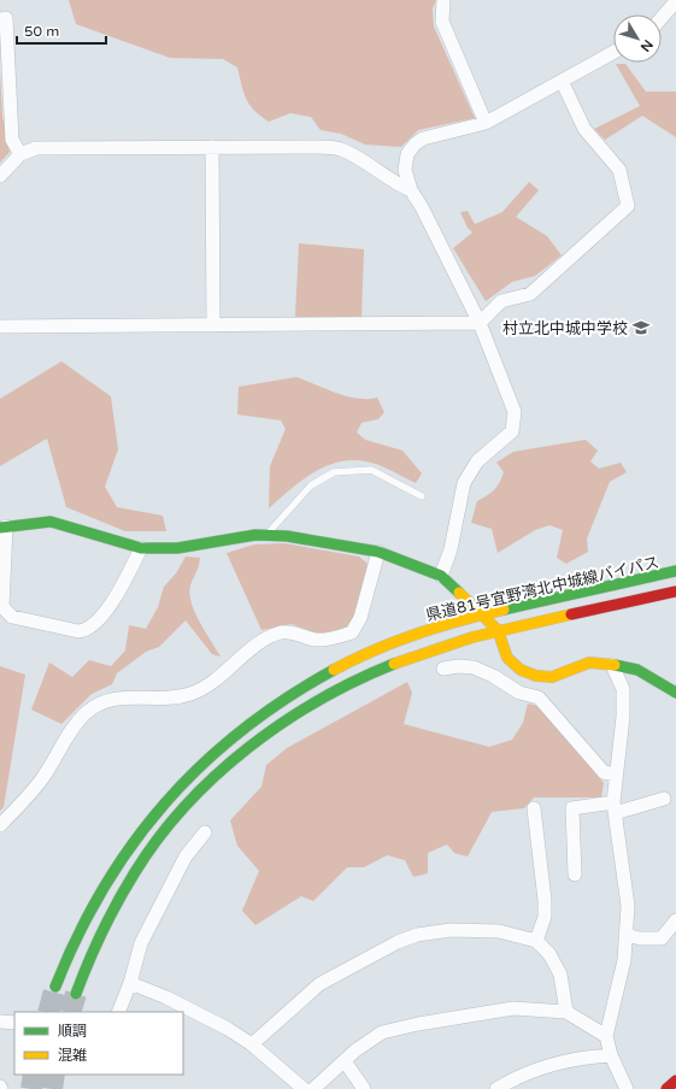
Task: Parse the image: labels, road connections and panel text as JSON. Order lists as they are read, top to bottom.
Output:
{
  "streets": {
    "main road": ["県道81号宜野湾北中城線バイパス"]
  },
  "places": {
    "school or university": ["村立北中城中学校"]
  },
  "legend": ["順調", "混雑"],
  "scale_bar": "50 m",
  "north": "bottom right"
}
